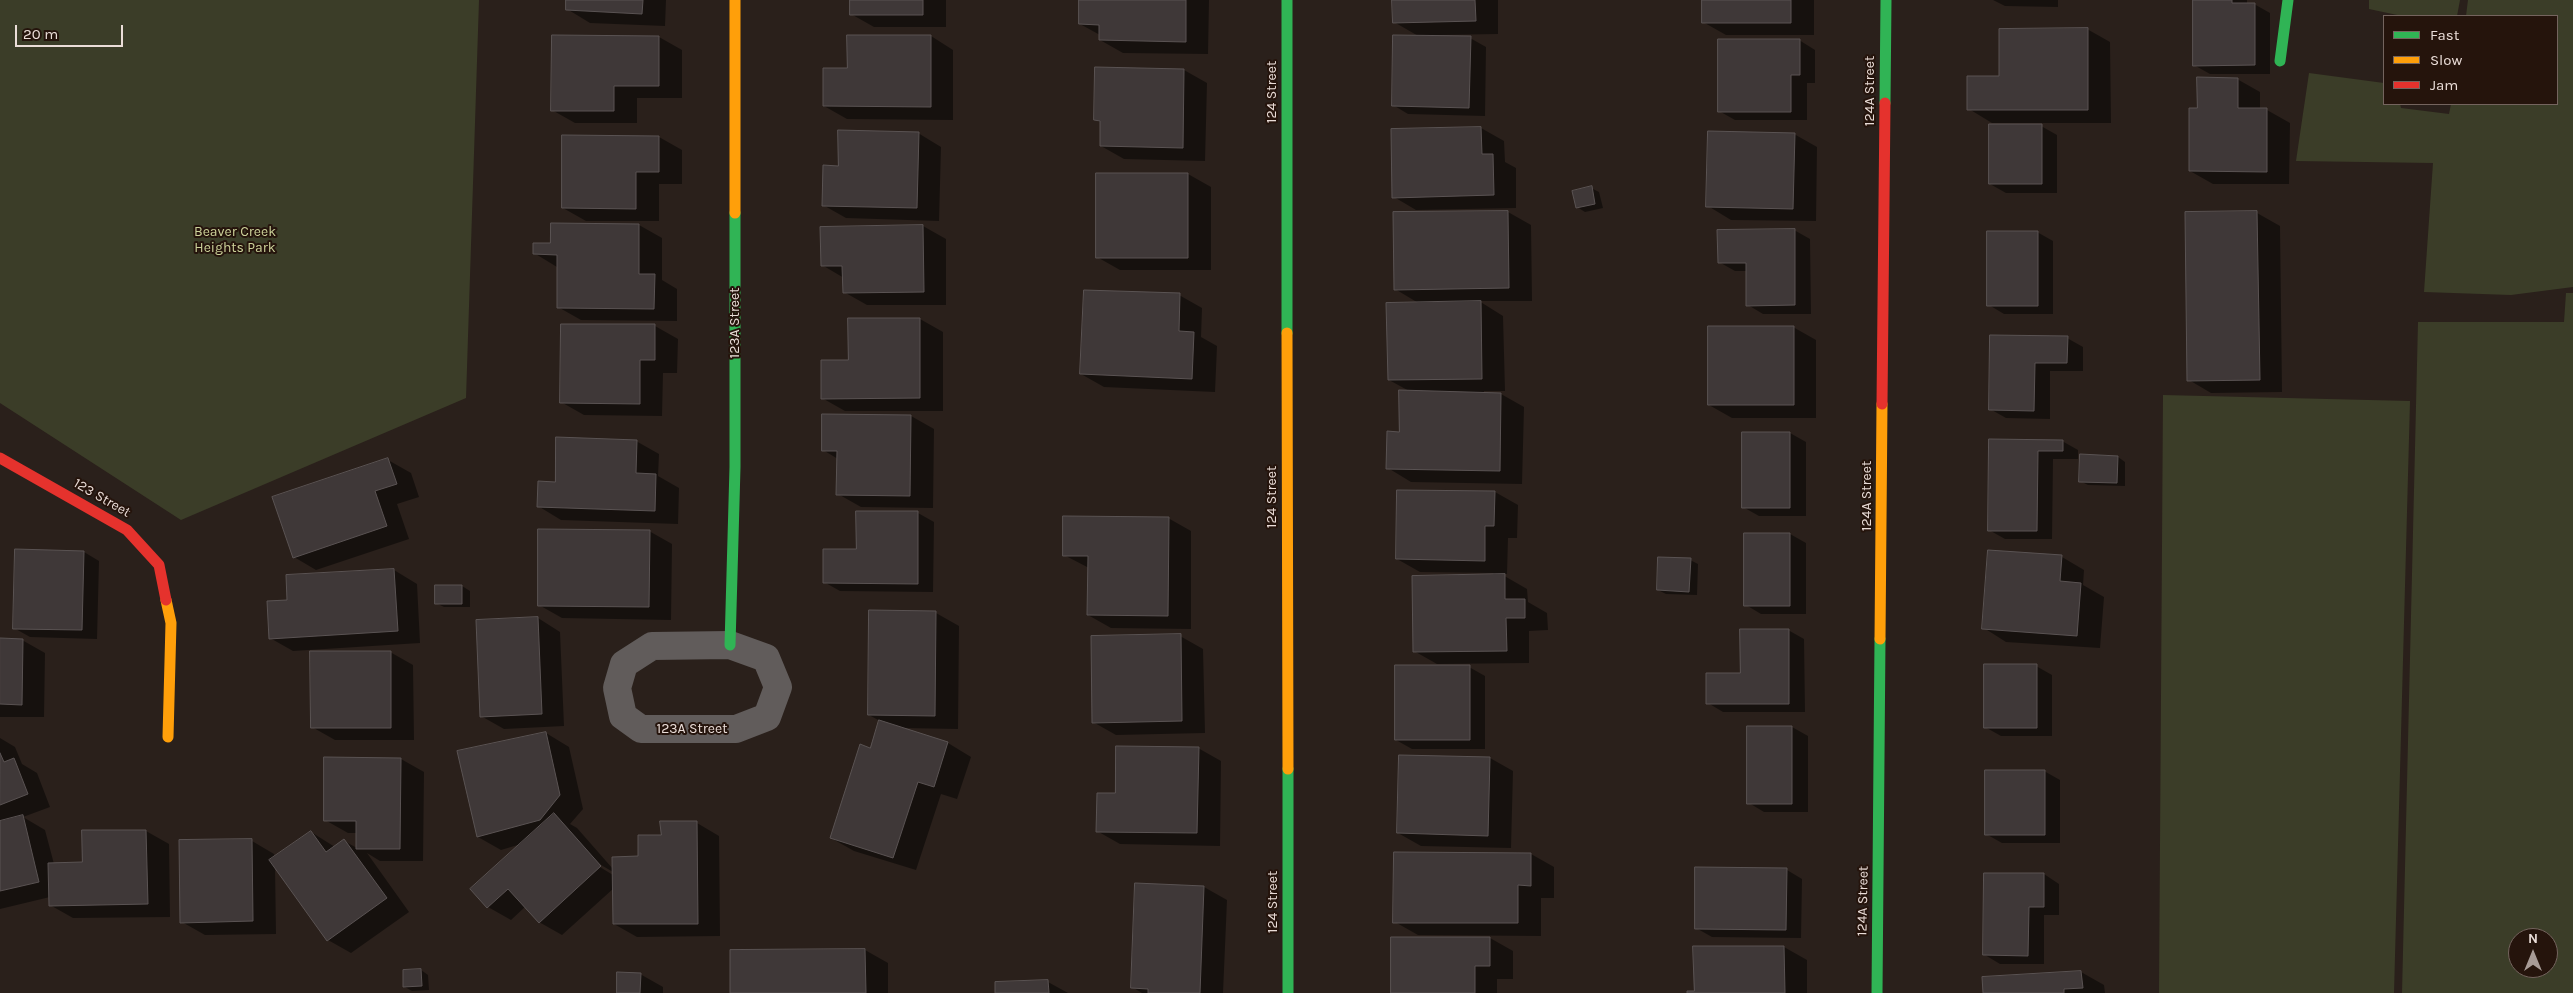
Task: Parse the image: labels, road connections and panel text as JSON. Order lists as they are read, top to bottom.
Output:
{
  "streets": {
    "street": [
      "124A Street",
      "124 Street",
      "123A Street",
      "123 Street"
    ]
  },
  "parks": ["Beaver Creek Heights Park"],
  "legend": ["Fast", "Slow", "Jam"],
  "scale_bar": "20 m",
  "north": "top"
}
